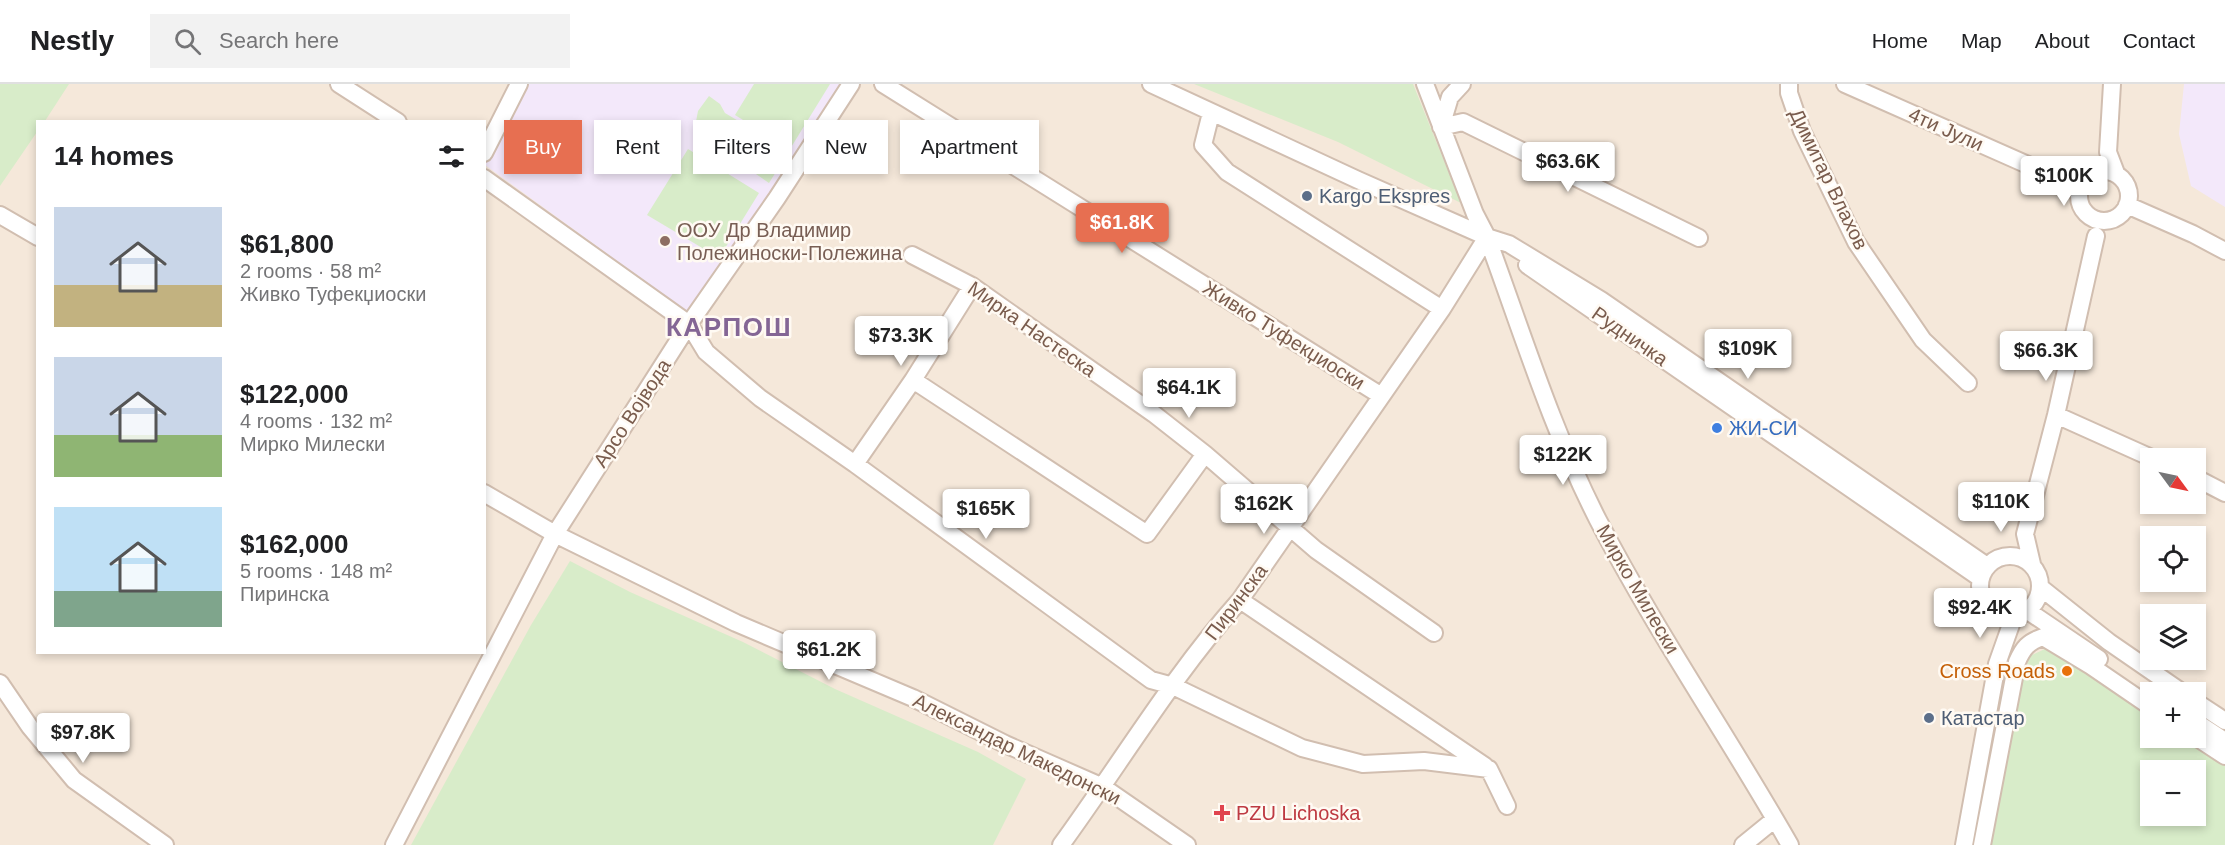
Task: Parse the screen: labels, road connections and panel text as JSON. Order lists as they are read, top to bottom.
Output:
{
  "streets": {
    "street": [
      "4ти Јули",
      "Димитар Влахов",
      "Мирка Настеска",
      "Живко Туфекџиоски",
      "Рудничка",
      "Арсо Војвода",
      "Мирко Милески",
      "Пиринска",
      "Александар Македонски"
    ]
  },
  "crossings": [
    ["Мирка Настеска", "Пиринска"],
    ["Живко Туфекџиоски", "Пиринска"],
    ["Рудничка", "Мирко Милески"],
    ["Рудничка", "Пиринска"],
    ["Арсо Војвода", "Александар Македонски"],
    ["Мирко Милески", "Пиринска"],
    ["Пиринска", "Александар Македонски"]
  ],
  "districts": ["КАРПОШ"],
  "places": {
    "other": [
      "Kargo Ekspres",
      "ООУ Др Владимир Полежиноски-Полежина",
      "ЖИ-СИ",
      "Cross Roads",
      "Катастар"
    ],
    "health": ["PZU Lichoska"]
  },
  "north": "bottom right",
  "page": {
    "header": "Nestly",
    "search": "Search here",
    "nav": [
      "Home",
      "Map",
      "About",
      "Contact"
    ],
    "chip": [
      "Buy",
      "Rent",
      "Filters",
      "New",
      "Apartment"
    ],
    "heading": "14 homes",
    "price": [
      "$63.6K",
      "$100K",
      "$61.8K",
      "$73.3K",
      "$109K",
      "$66.3K",
      "$64.1K",
      "$122K",
      "$110K",
      "$162K",
      "$165K",
      "$92.4K",
      "$61.2K",
      "$97.8K"
    ],
    "list": [
      {
        "name": "$61,800",
        "note": "2 rooms · 58 m² · Живко Туфекџиоски"
      },
      {
        "name": "$122,000",
        "note": "4 rooms · 132 m² · Мирко Милески"
      },
      {
        "name": "$162,000",
        "note": "5 rooms · 148 m² · Пиринска"
      }
    ],
    "map_buttons": ["+", "−"]
  }
}
